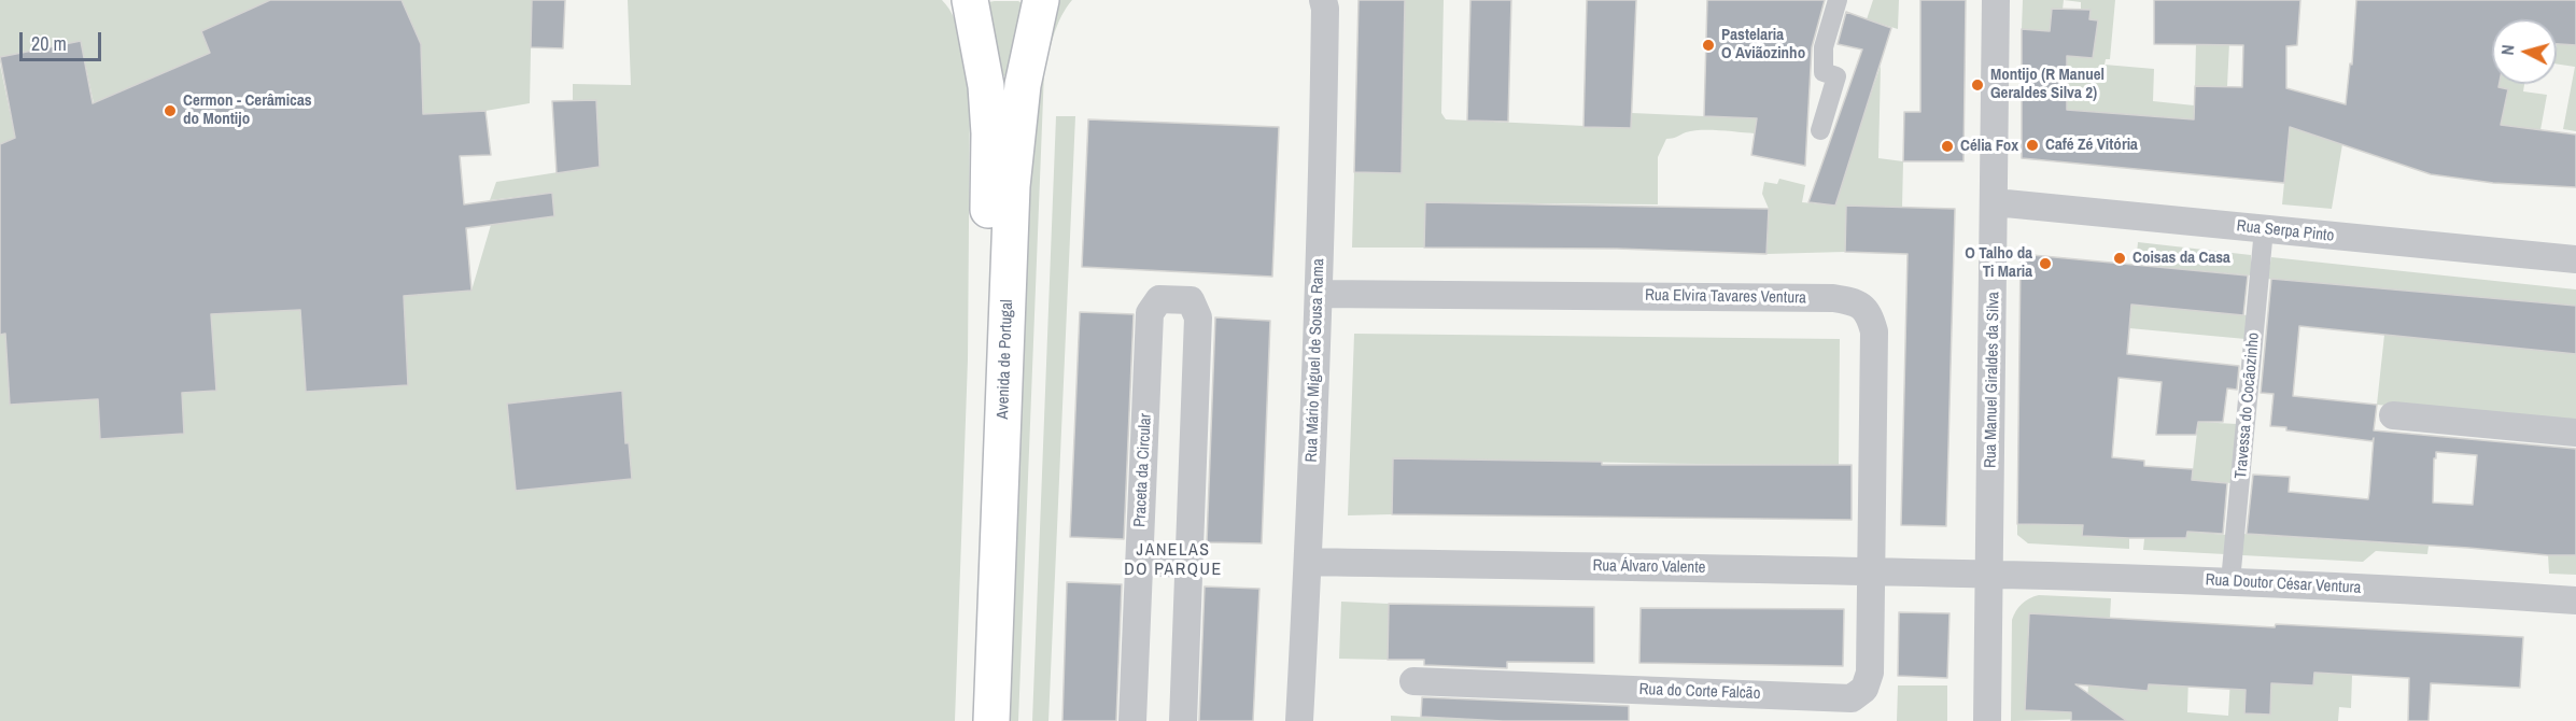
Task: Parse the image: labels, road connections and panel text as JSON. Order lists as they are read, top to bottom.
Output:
{
  "streets": {
    "main road": ["Avenida de Portugal"],
    "street": [
      "Rua Serpa Pinto",
      "Rua Elvira Tavares Ventura",
      "Rua Mário Miguel de Sousa Rama",
      "Rua Manuel Giraldes da Silva",
      "Travessa do Cocãozinho",
      "Praceta da Circular",
      "Rua Álvaro Valente",
      "Rua Doutor César Ventura",
      "Rua do Corte Falcão"
    ]
  },
  "crossings": [
    ["Rua Serpa Pinto", "Rua Manuel Giraldes da Silva"],
    ["Rua Serpa Pinto", "Travessa do Cocãozinho"],
    ["Rua Elvira Tavares Ventura", "Rua Mário Miguel de Sousa Rama"],
    ["Rua Elvira Tavares Ventura", "Rua Álvaro Valente"],
    ["Rua Elvira Tavares Ventura", "Rua do Corte Falcão"],
    ["Rua Mário Miguel de Sousa Rama", "Rua Álvaro Valente"],
    ["Rua Manuel Giraldes da Silva", "Rua Álvaro Valente"],
    ["Rua Manuel Giraldes da Silva", "Rua Doutor César Ventura"],
    ["Travessa do Cocãozinho", "Rua Doutor César Ventura"],
    ["Rua Álvaro Valente", "Rua Doutor César Ventura"],
    ["Rua Álvaro Valente", "Rua do Corte Falcão"]
  ],
  "districts": ["JANELAS DO PARQUE"],
  "places": [
    "Pastelaria O Aviãozinho",
    "Montijo (R Manuel Geraldes Silva 2)",
    "Cermon - Cerâmicas do Montijo",
    "Café Zé Vitória",
    "Célia Fox",
    "Coisas da Casa",
    "O Talho da Ti Maria"
  ],
  "scale_bar": "20 m",
  "north": "left"
}
